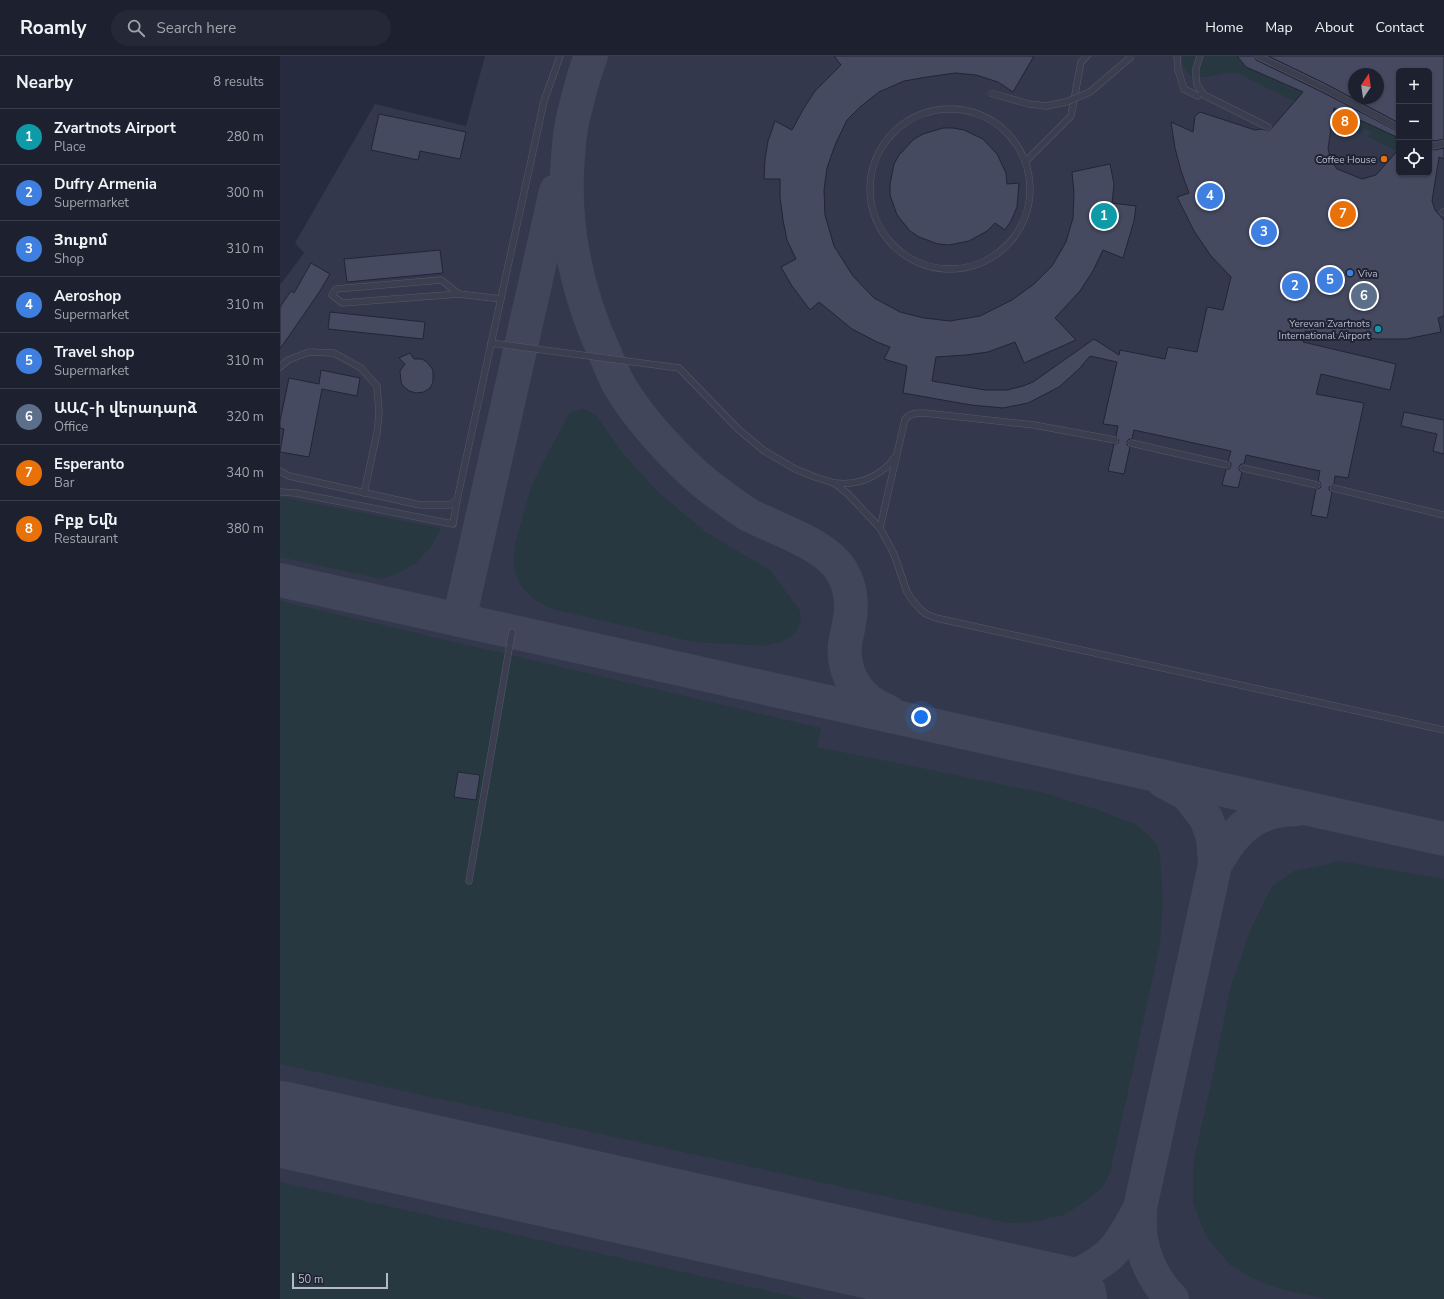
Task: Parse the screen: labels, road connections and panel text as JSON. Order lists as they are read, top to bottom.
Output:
{
  "places": ["Coffee House", "Viva", "Yerevan Zvartnots International Airport"],
  "scale_bar": "50 m",
  "north": "top",
  "page": {
    "header": "Roamly",
    "search": "Search here",
    "nav": [
      "Home",
      "Map",
      "About",
      "Contact"
    ],
    "heading": ["Nearby", "8 results"],
    "map_buttons": ["+", "−"],
    "pins": [
      "8",
      "4",
      "7",
      "1",
      "3",
      "5",
      "2",
      "6"
    ],
    "list": [
      {
        "mark": "1",
        "name": "Zvartnots Airport",
        "note": "Place",
        "value": "280 m"
      },
      {
        "mark": "2",
        "name": "Dufry Armenia",
        "note": "Supermarket",
        "value": "300 m"
      },
      {
        "mark": "3",
        "name": "Յուքոմ",
        "note": "Shop",
        "value": "310 m"
      },
      {
        "mark": "4",
        "name": "Aeroshop",
        "note": "Supermarket",
        "value": "310 m"
      },
      {
        "mark": "5",
        "name": "Travel shop",
        "note": "Supermarket",
        "value": "310 m"
      },
      {
        "mark": "6",
        "name": "ԱԱՀ-ի վերադարձ",
        "note": "Office",
        "value": "320 m"
      },
      {
        "mark": "7",
        "name": "Esperanto",
        "note": "Bar",
        "value": "340 m"
      },
      {
        "mark": "8",
        "name": "Բբք Եվն",
        "note": "Restaurant",
        "value": "380 m"
      }
    ],
    "scale": "50 m"
  }
}
